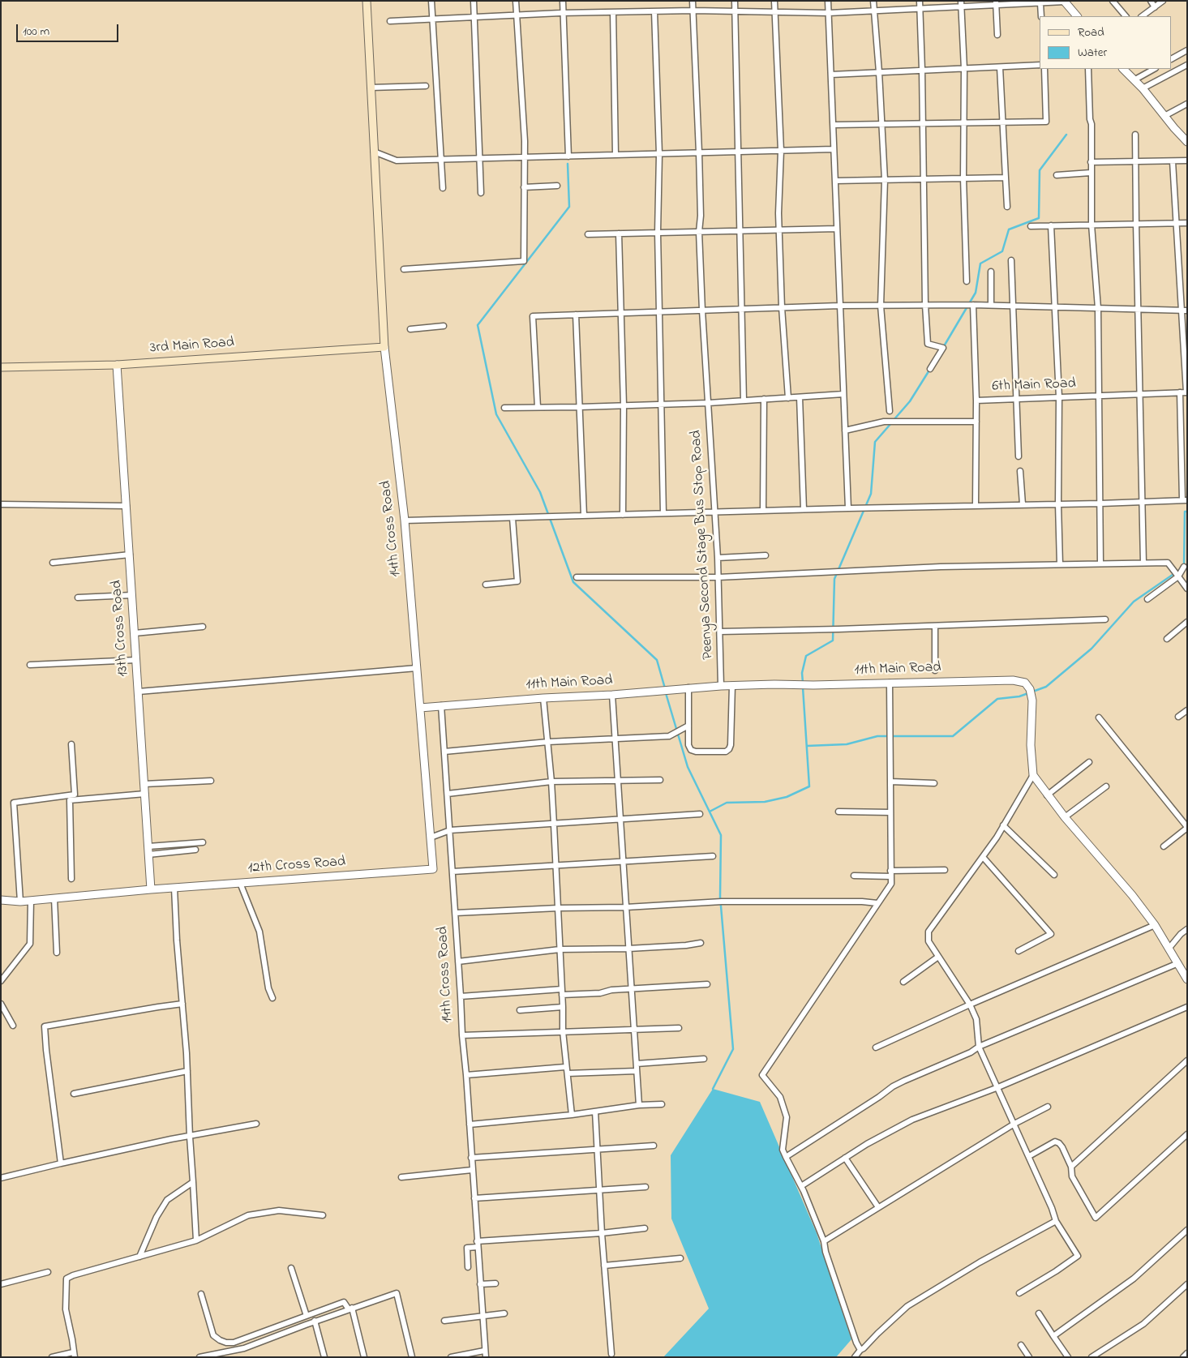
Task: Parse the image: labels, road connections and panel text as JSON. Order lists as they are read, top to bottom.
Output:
{
  "streets": {
    "main road": ["3rd Main Road"],
    "street": [
      "6th Main Road",
      "14th Cross Road",
      "Peenya Second Stage Bus Stop Road",
      "13th Cross Road",
      "11th Main Road",
      "12th Cross Road"
    ]
  },
  "crossings": [
    ["3rd Main Road", "14th Cross Road"],
    ["3rd Main Road", "13th Cross Road"],
    ["14th Cross Road", "11th Main Road"],
    ["14th Cross Road", "12th Cross Road"],
    ["Peenya Second Stage Bus Stop Road", "11th Main Road"],
    ["13th Cross Road", "12th Cross Road"],
    ["11th Main Road", "12th Cross Road"]
  ],
  "legend": ["Road", "Water"],
  "scale_bar": "100 m"
}
